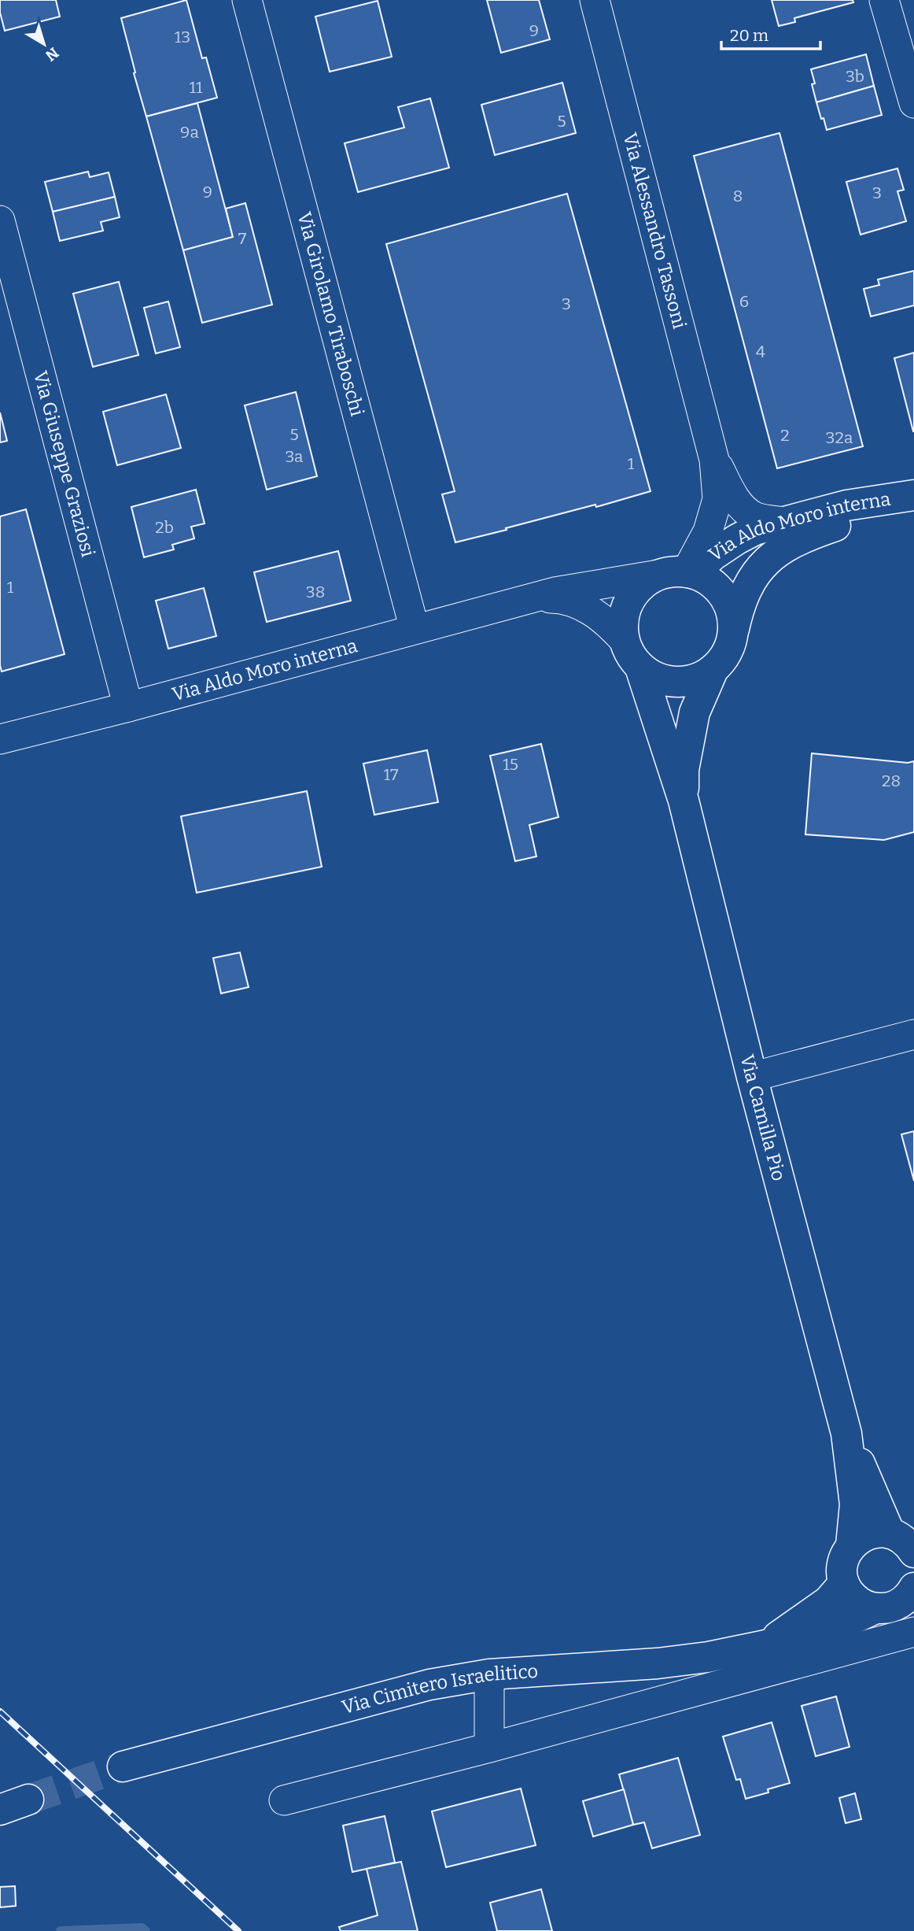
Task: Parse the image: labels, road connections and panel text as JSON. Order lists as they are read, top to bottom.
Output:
{
  "streets": {
    "street": [
      "Via Alessandro Tassoni",
      "Via Girolamo Tiraboschi",
      "Via Giuseppe Graziosi",
      "Via Aldo Moro interna",
      "Via Camilla Pio",
      "Via Cimitero Israelitico"
    ]
  },
  "crossings": [
    ["Via Alessandro Tassoni", "Via Aldo Moro interna"],
    ["Via Alessandro Tassoni", "Via Camilla Pio"],
    ["Via Girolamo Tiraboschi", "Via Aldo Moro interna"],
    ["Via Giuseppe Graziosi", "Via Aldo Moro interna"],
    ["Via Aldo Moro interna", "Via Camilla Pio"],
    ["Via Camilla Pio", "Via Cimitero Israelitico"]
  ],
  "house_numbers": [
    "9",
    "13",
    "3b",
    "11",
    "5",
    "9a",
    "9",
    "3",
    "8",
    "7",
    "6",
    "3",
    "4",
    "5",
    "2",
    "32a",
    "3a",
    "1",
    "2b",
    "1",
    "38",
    "15",
    "17",
    "28"
  ],
  "scale_bar": "20 m",
  "north": "bottom right"
}
